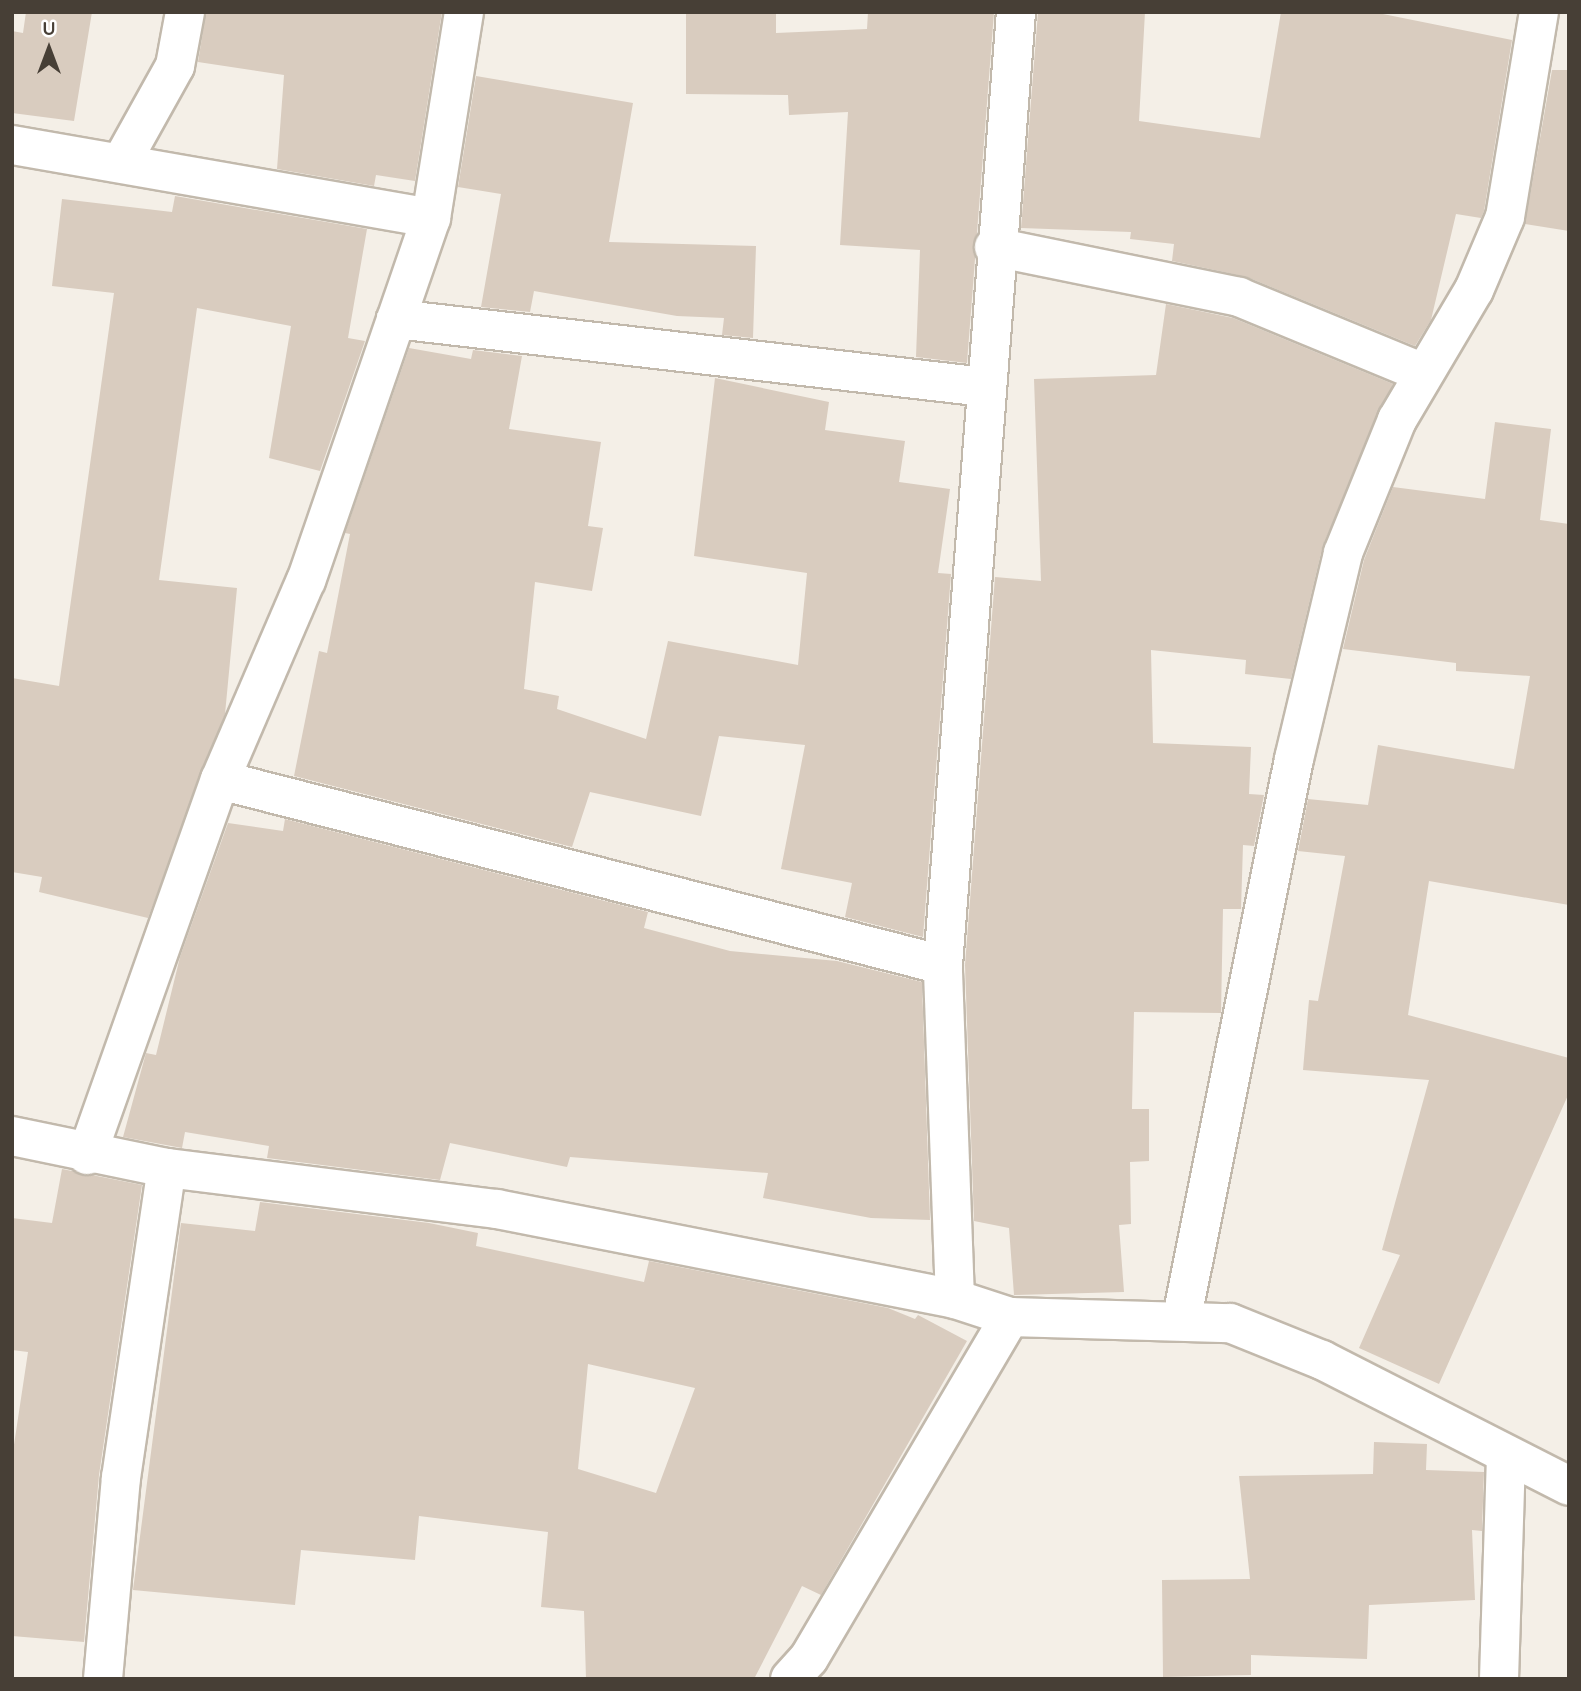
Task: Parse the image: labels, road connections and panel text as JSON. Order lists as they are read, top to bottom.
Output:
{
  "north": "top"
}
